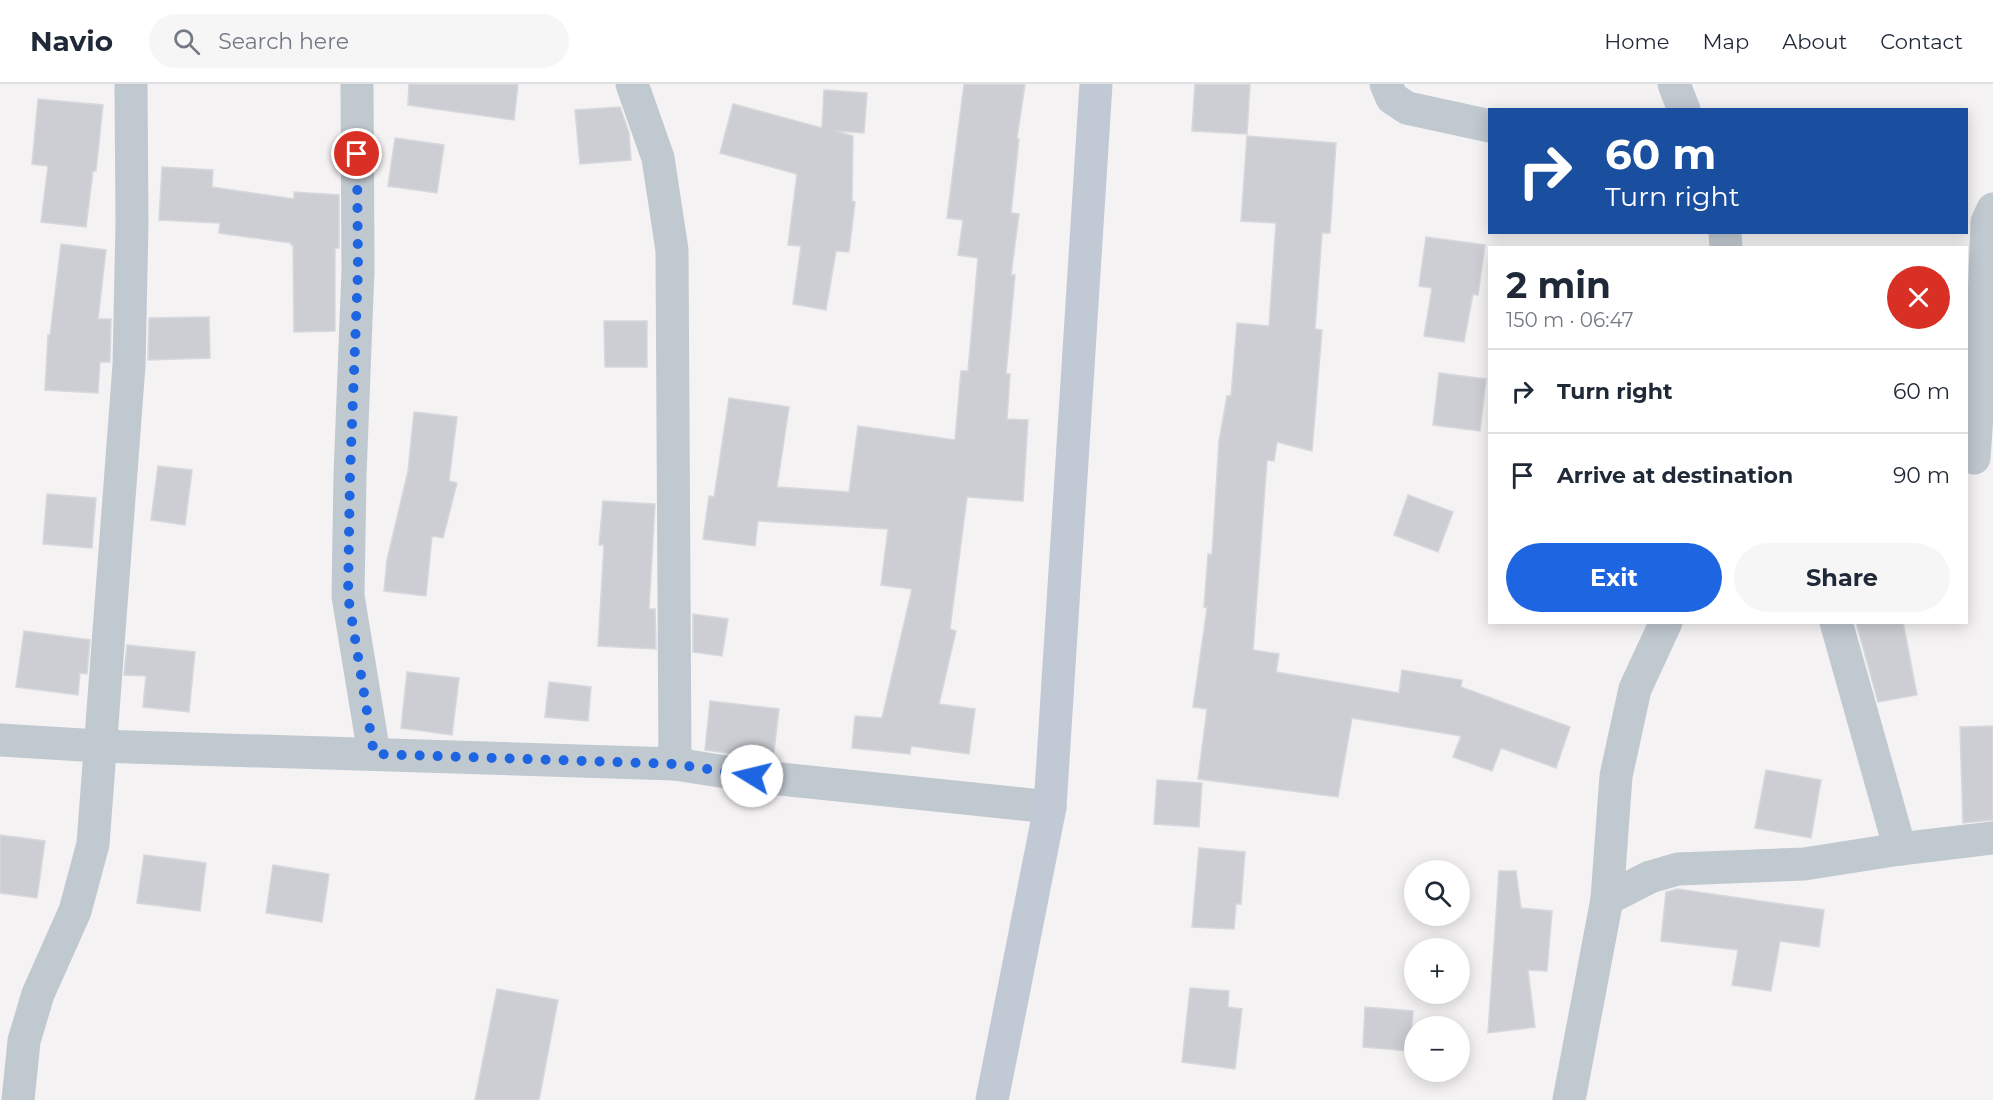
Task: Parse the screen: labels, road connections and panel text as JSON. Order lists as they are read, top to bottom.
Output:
{
  "page": {
    "header": "Navio",
    "search": "Search here",
    "nav": [
      "Home",
      "Map",
      "About",
      "Contact"
    ],
    "turn": ["60 m", "Turn right"],
    "heading": ["2 min", "150 m · 06:47"],
    "list": [
      {
        "name": "Turn right",
        "value": "60 m"
      },
      {
        "name": "Arrive at destination",
        "value": "90 m"
      }
    ],
    "buttons": ["Exit", "Share"],
    "map_buttons": ["+", "−"]
  }
}
